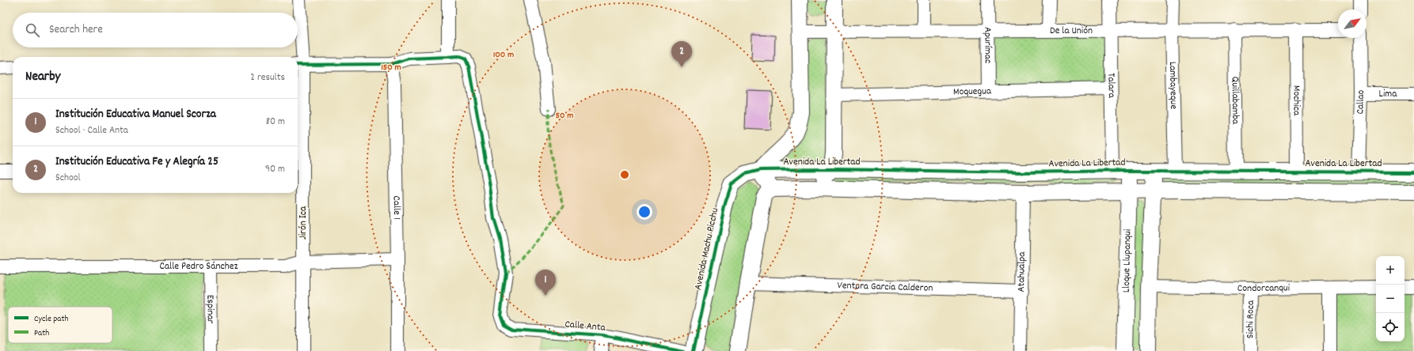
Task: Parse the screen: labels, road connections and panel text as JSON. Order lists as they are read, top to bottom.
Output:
{
  "streets": {
    "street": [
      "De la Unión",
      "Apurímac",
      "Talara",
      "Lambayeque",
      "Moquegua",
      "Lima",
      "Quillabamba",
      "Mochica",
      "Callao",
      "Avenida La Libertad",
      "Calle 1",
      "Jirón Ica",
      "Avenida Machu Picchu",
      "Lloque Llupanqui",
      "Calle Pedro Sánchez",
      "Atahualpa",
      "Ventura Garcia Calderon",
      "Condorcanqui",
      "Espinar",
      "Sichi Roca",
      "Calle Anta"
    ]
  },
  "crossings": [
    ["De la Unión", "Apurímac"],
    ["De la Unión", "Talara"],
    ["De la Unión", "Lambayeque"],
    ["De la Unión", "Quillabamba"],
    ["De la Unión", "Mochica"],
    ["Apurímac", "Moquegua"],
    ["Talara", "Moquegua"],
    ["Talara", "Avenida La Libertad"],
    ["Lambayeque", "Avenida La Libertad"],
    ["Lima", "Callao"],
    ["Quillabamba", "Avenida La Libertad"],
    ["Mochica", "Avenida La Libertad"],
    ["Callao", "Avenida La Libertad"],
    ["Avenida La Libertad", "Avenida Machu Picchu"],
    ["Avenida La Libertad", "Lloque Llupanqui"],
    ["Calle 1", "Calle Pedro Sánchez"],
    ["Jirón Ica", "Calle Pedro Sánchez"],
    ["Calle Pedro Sánchez", "Espinar"],
    ["Atahualpa", "Ventura Garcia Calderon"],
    ["Condorcanqui", "Sichi Roca"]
  ],
  "legend": ["Cycle path", "Path"],
  "north": "top right",
  "page": {
    "search": "Search here",
    "pins": ["2", "1"],
    "heading": ["Nearby", "2 results"],
    "list": [
      {
        "mark": "1",
        "name": "Institución Educativa Manuel Scorza",
        "note": "School · Calle Anta",
        "value": "80 m"
      },
      {
        "mark": "2",
        "name": "Institución Educativa Fe y Alegría 25",
        "note": "School",
        "value": "90 m"
      }
    ],
    "map_buttons": ["+", "−"]
  },
  "rings": ["100 m", "150 m", "50 m"]
}
